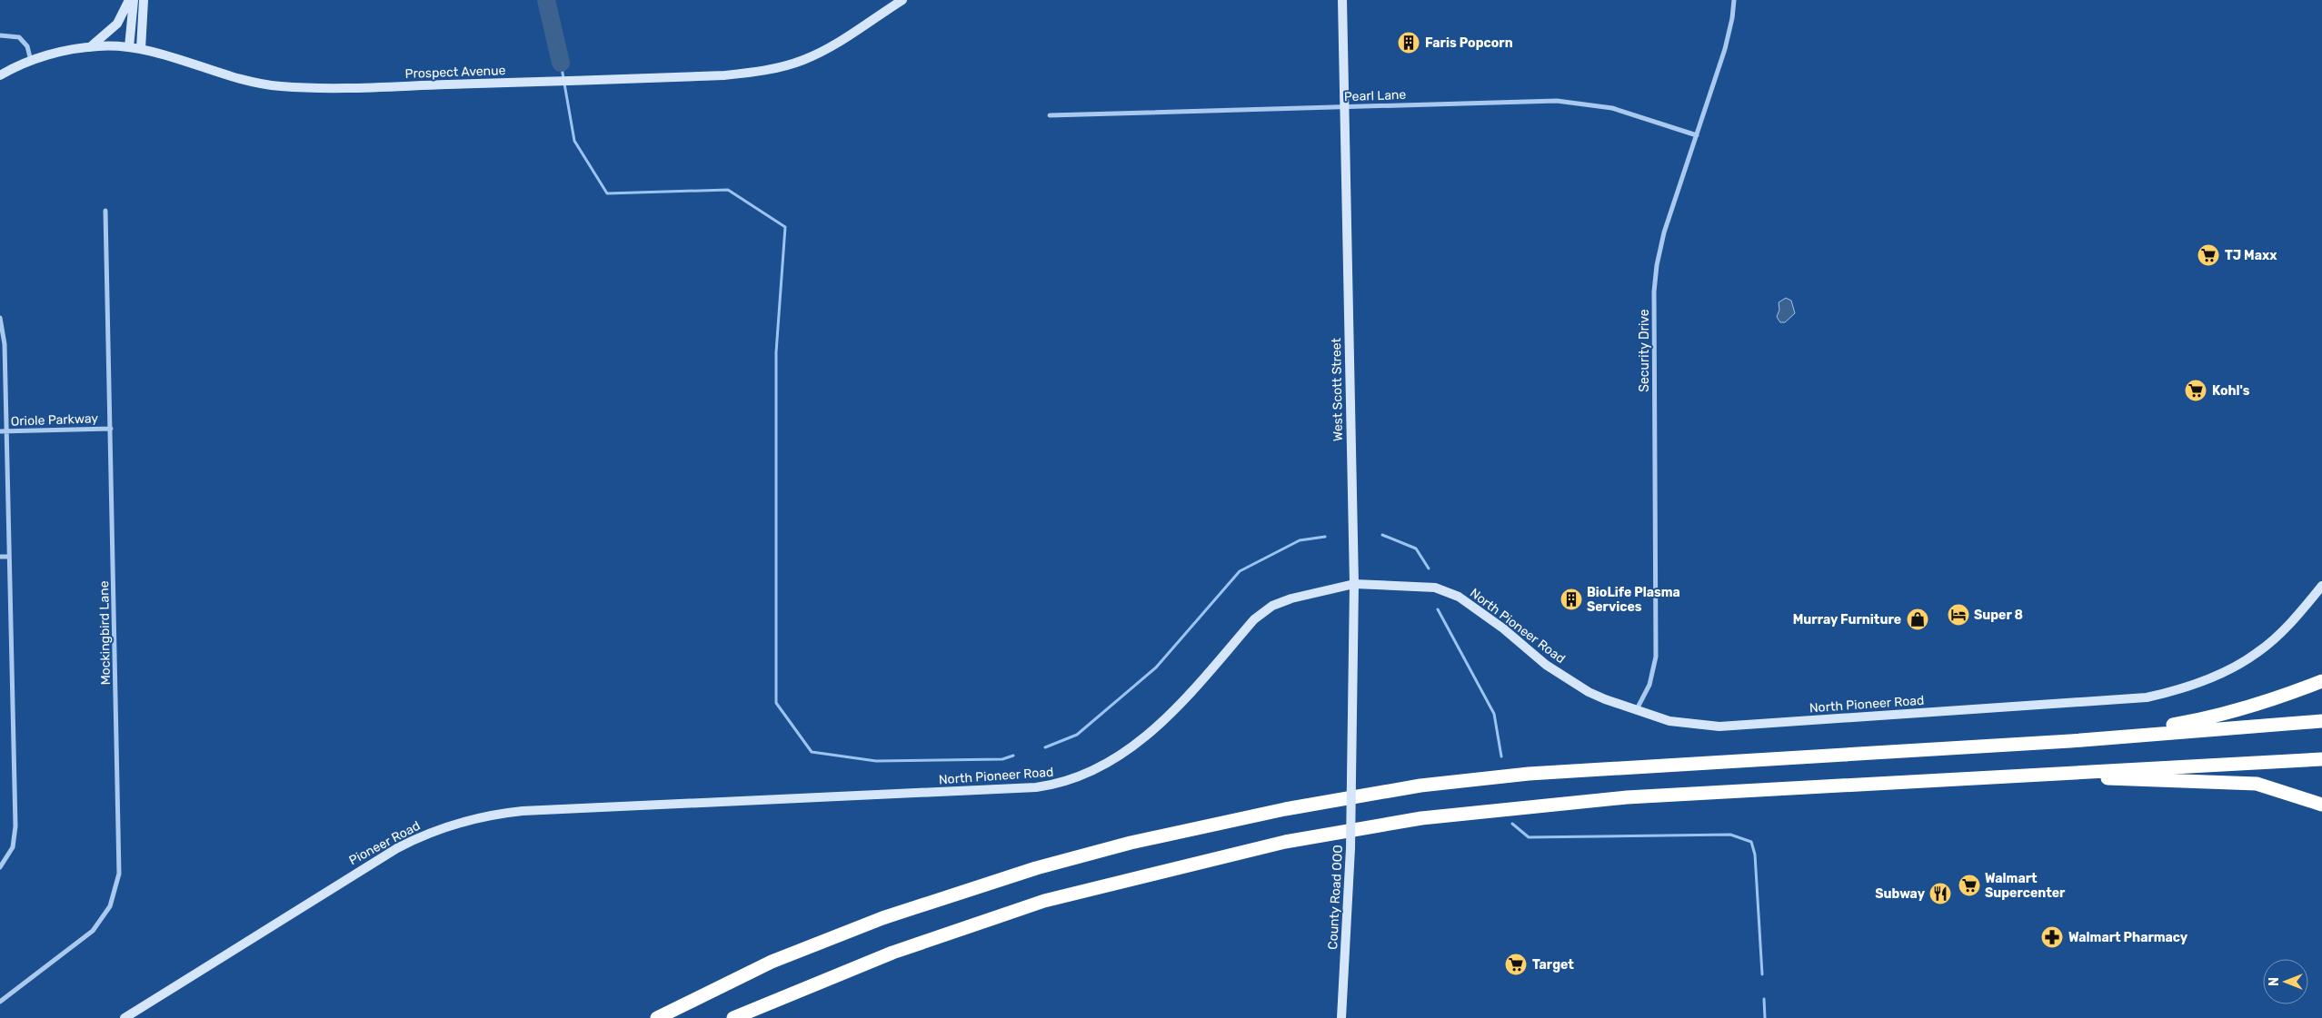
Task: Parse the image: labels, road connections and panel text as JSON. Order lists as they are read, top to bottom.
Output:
{
  "streets": {
    "main road": [
      "Prospect Avenue",
      "West Scott Street",
      "North Pioneer Road",
      "Pioneer Road",
      "County Road OOO"
    ],
    "street": [
      "Pearl Lane",
      "Security Drive",
      "Oriole Parkway",
      "Mockingbird Lane"
    ]
  },
  "crossings": [
    ["Pearl Lane", "Security Drive"],
    ["Pearl Lane", "West Scott Street"],
    ["Security Drive", "North Pioneer Road"],
    ["West Scott Street", "North Pioneer Road"],
    ["West Scott Street", "County Road OOO"],
    ["Oriole Parkway", "Mockingbird Lane"],
    ["North Pioneer Road", "Pioneer Road"]
  ],
  "places": {
    "building": ["Faris Popcorn", "BioLife Plasma Services"],
    "supermarket": [
      "TJ Maxx",
      "Kohl's",
      "Walmart Supercenter",
      "Target"
    ],
    "hotel": ["Super 8"],
    "shop": ["Murray Furniture"],
    "restaurant": ["Subway"],
    "pharmacy": ["Walmart Pharmacy"]
  },
  "north": "left"
}
